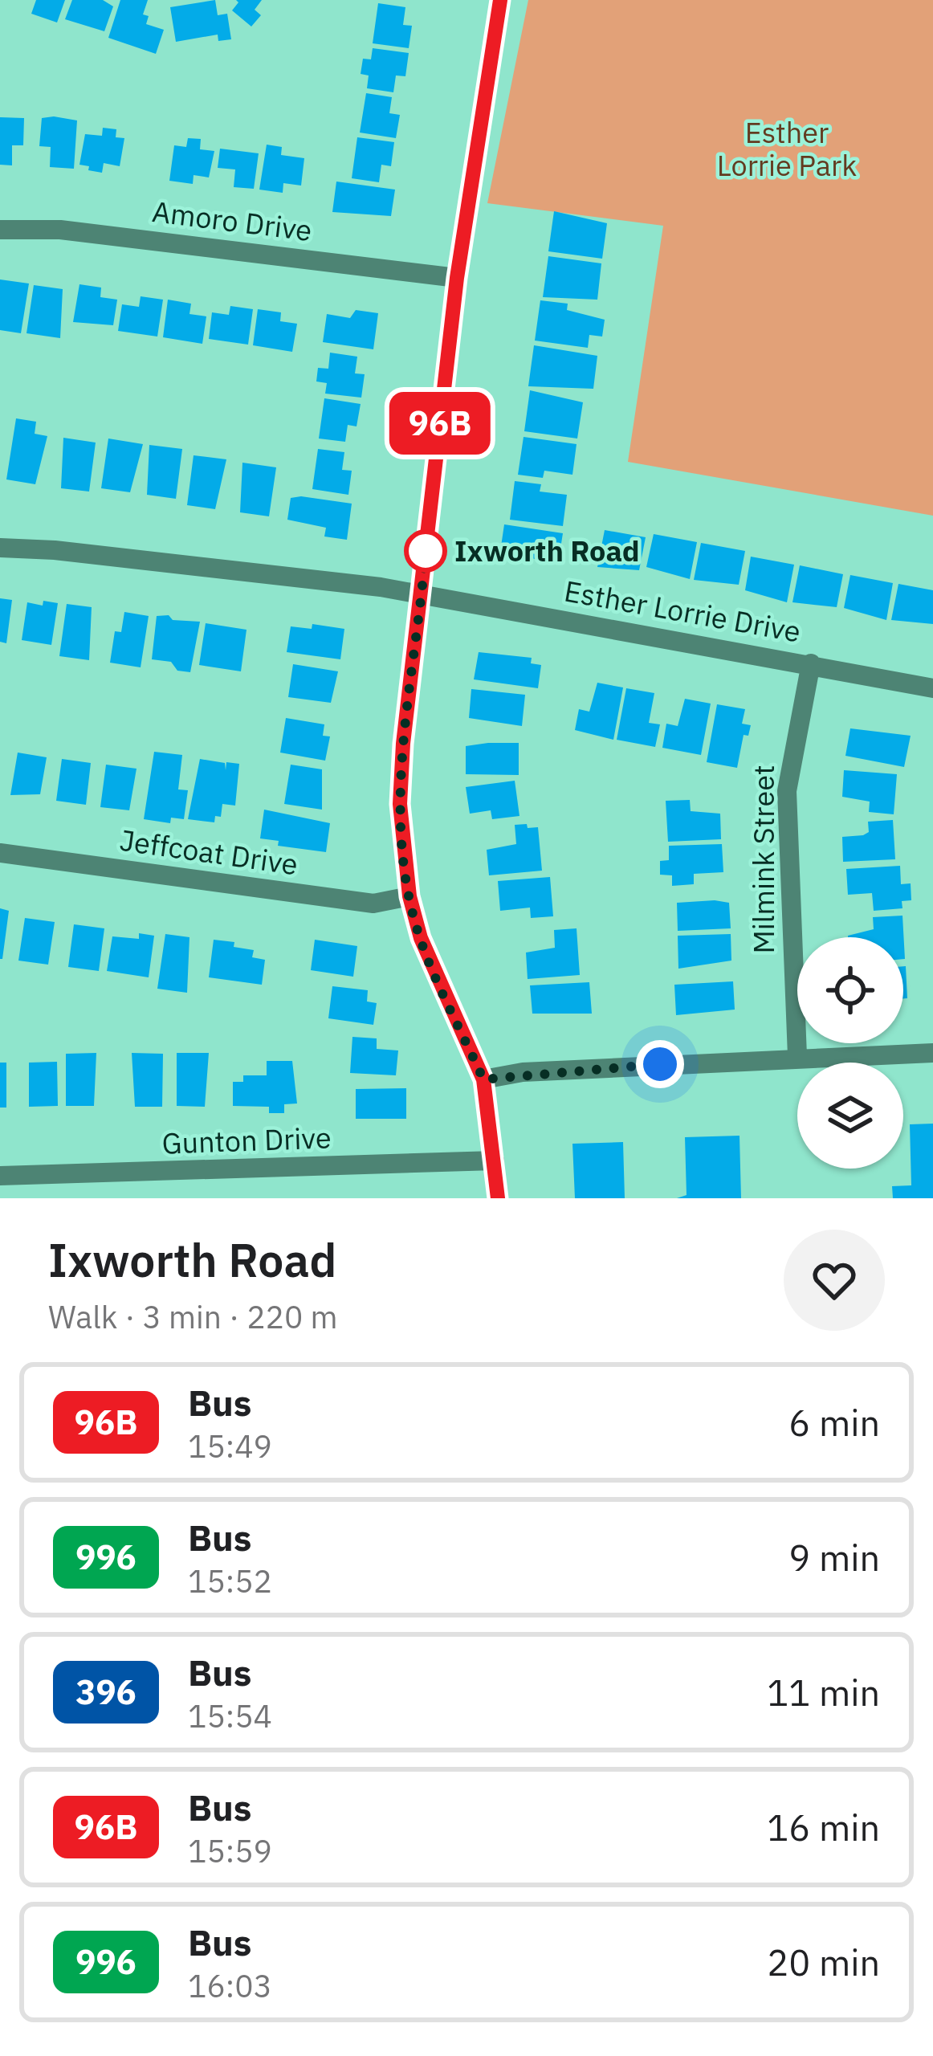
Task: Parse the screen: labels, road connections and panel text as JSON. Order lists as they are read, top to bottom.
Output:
{
  "streets": {
    "street": [
      "Amoro Drive",
      "Esther Lorrie Drive",
      "Jeffcoat Drive",
      "Milmink Street",
      "Gunton Drive"
    ]
  },
  "crossings": [
    ["Esther Lorrie Drive", "Milmink Street"]
  ],
  "parks": ["Esther Lorrie Park"],
  "places": ["Ixworth Road"],
  "lines": ["bus line 96B"],
  "page": {
    "on_map": "96B",
    "heading": ["Ixworth Road", "Walk · 3 min · 220 m"],
    "list": [
      {
        "mark": "96B",
        "name": "Bus",
        "note": "15:49",
        "value": "6 min"
      },
      {
        "mark": "996",
        "name": "Bus",
        "note": "15:52",
        "value": "9 min"
      },
      {
        "mark": "396",
        "name": "Bus",
        "note": "15:54",
        "value": "11 min"
      },
      {
        "mark": "96B",
        "name": "Bus",
        "note": "15:59",
        "value": "16 min"
      },
      {
        "mark": "996",
        "name": "Bus",
        "note": "16:03",
        "value": "20 min"
      }
    ]
  }
}
